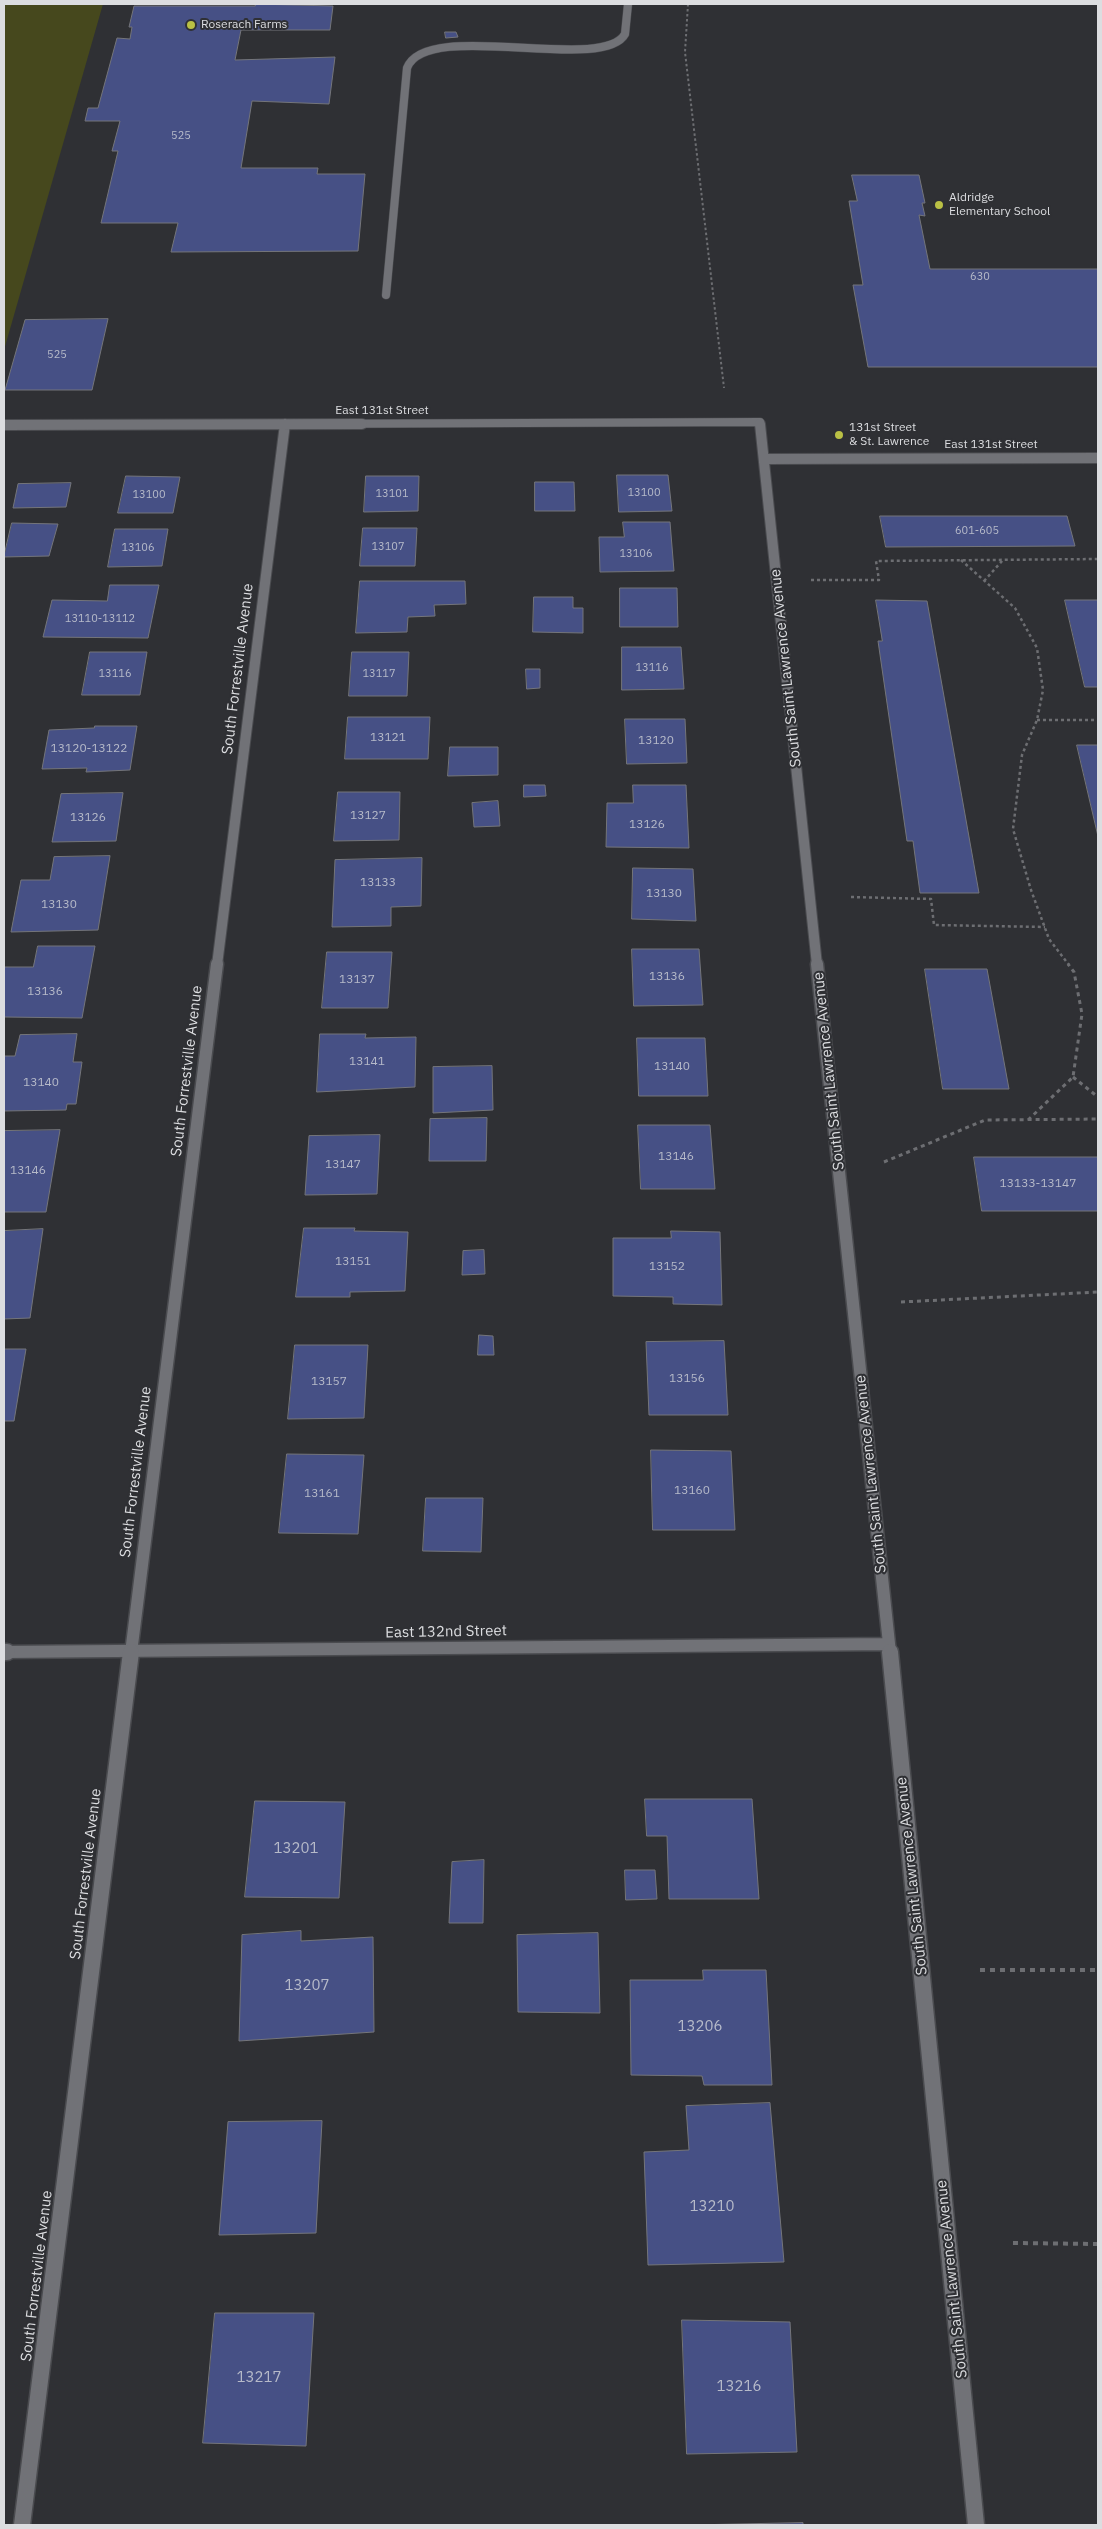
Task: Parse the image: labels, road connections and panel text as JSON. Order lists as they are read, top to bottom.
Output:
{
  "streets": {
    "street": [
      "East 131st Street",
      "South Saint Lawrence Avenue",
      "South Forrestville Avenue",
      "East 132nd Street"
    ]
  },
  "crossings": [
    ["East 131st Street", "South Saint Lawrence Avenue"],
    ["East 131st Street", "South Forrestville Avenue"],
    ["South Saint Lawrence Avenue", "East 132nd Street"],
    ["South Forrestville Avenue", "East 132nd Street"]
  ],
  "places": ["Roserach Farms", "Aldridge Elementary School", "131st Street & St. Lawrence"],
  "house_numbers": [
    "525",
    "630",
    "525",
    "13100",
    "13101",
    "13100",
    "601-605",
    "13107",
    "13106",
    "13106",
    "13110-13112",
    "13116",
    "13116",
    "13117",
    "13121",
    "13120",
    "13120-13122",
    "13127",
    "13126",
    "13126",
    "13133",
    "13130",
    "13130",
    "13136",
    "13137",
    "13136",
    "13141",
    "13140",
    "13140",
    "13146",
    "13147",
    "13146",
    "13133-13147",
    "13151",
    "13152",
    "13156",
    "13157",
    "13160",
    "13161",
    "13201",
    "13207",
    "13206",
    "13210",
    "13217",
    "13216"
  ]
}
